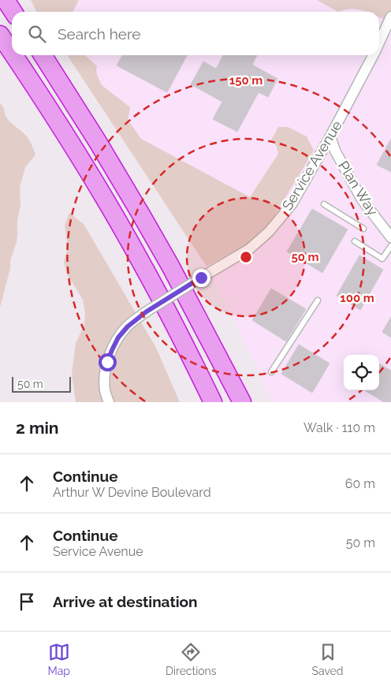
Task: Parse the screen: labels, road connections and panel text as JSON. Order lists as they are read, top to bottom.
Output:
{
  "streets": {
    "street": ["Service Avenue", "Plan Way"]
  },
  "crossings": [
    ["Service Avenue", "Plan Way"]
  ],
  "scale_bar": "50 m",
  "page": {
    "search": "Search here",
    "scale": "50 m",
    "heading": ["2 min", "Walk · 110 m"],
    "list": [
      ["Continue", "Arthur W Devine Boulevard", "60 m"],
      ["Continue", "Service Avenue", "50 m"],
      "Arrive at destination"
    ],
    "nav": ["Map", "Directions", "Saved"]
  },
  "rings": ["150 m", "50 m", "100 m"]
}
